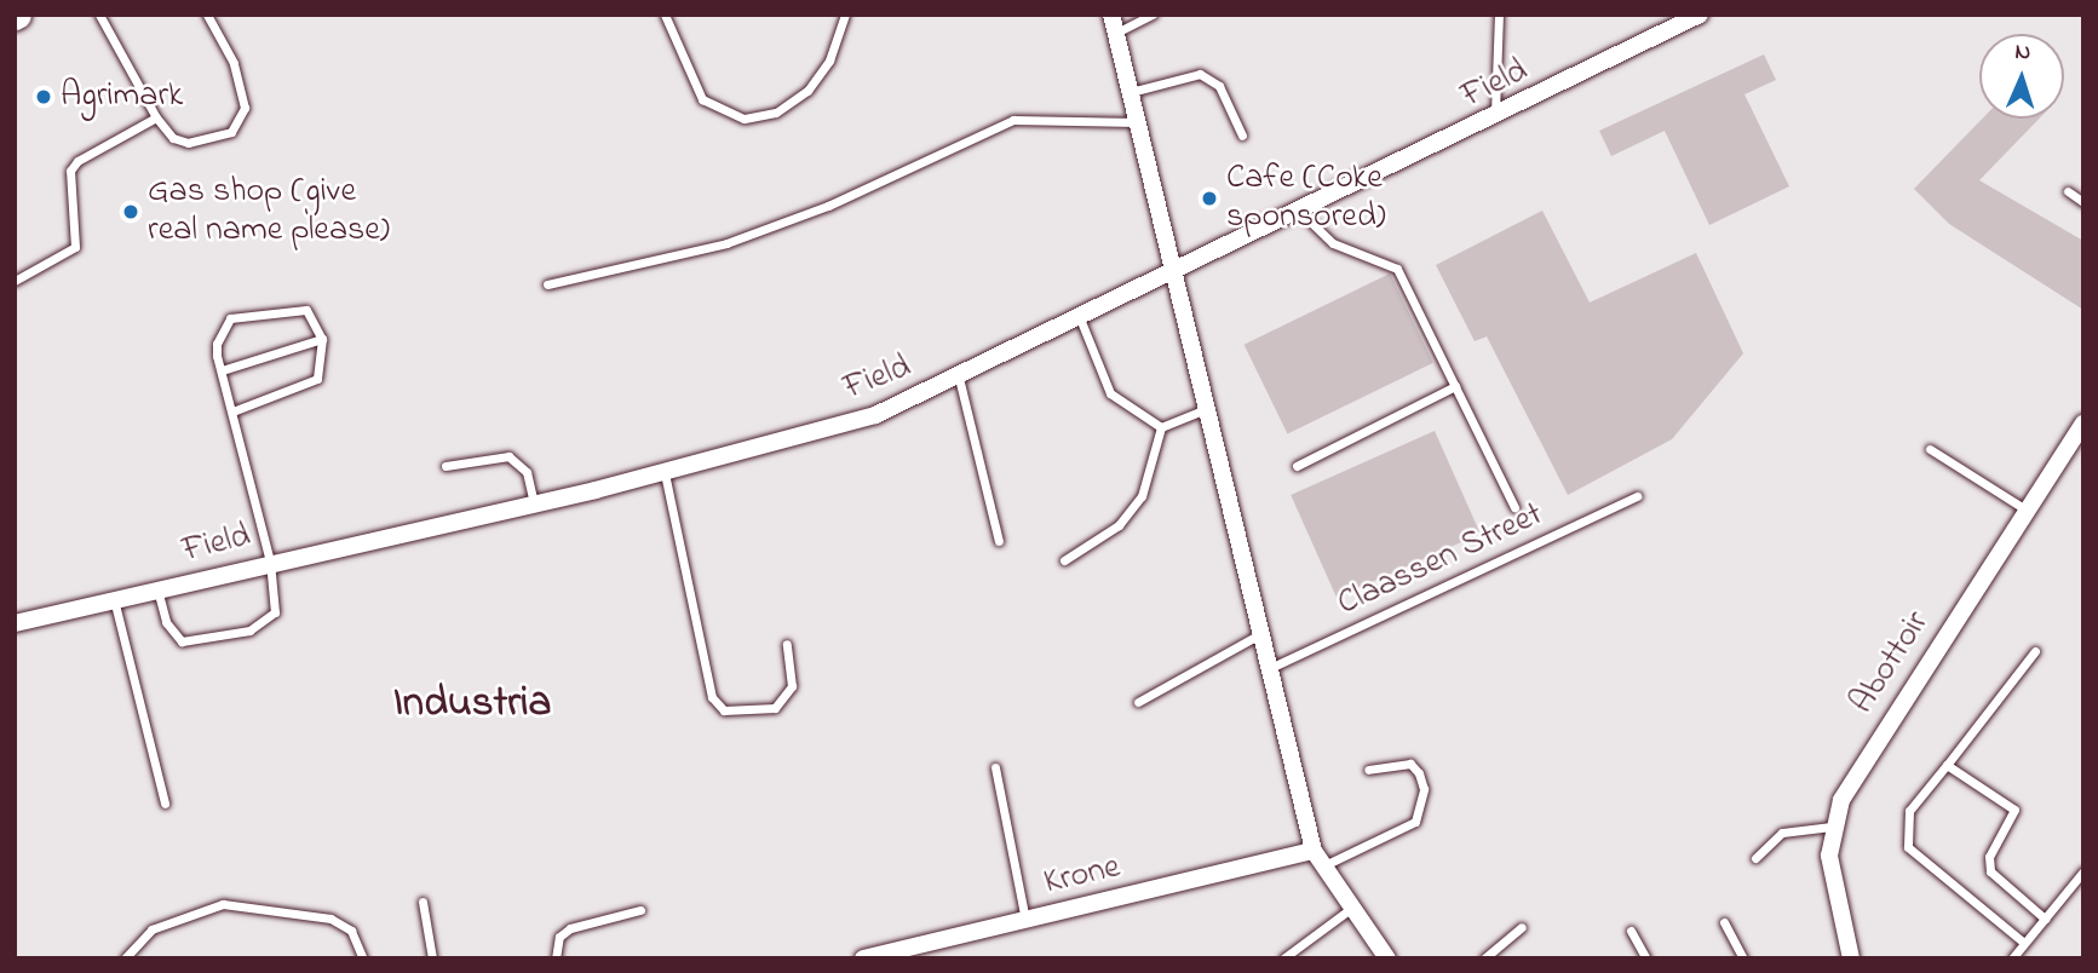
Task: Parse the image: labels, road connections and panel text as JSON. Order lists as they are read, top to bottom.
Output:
{
  "streets": {
    "street": ["Field", "Abottoir", "Krone"],
    "lane": ["Claassen Street"]
  },
  "districts": ["Industria"],
  "places": ["Agrimark", "Cafe (Coke sponsored)", "Gas shop (give real name please)"],
  "north": "top"
}
